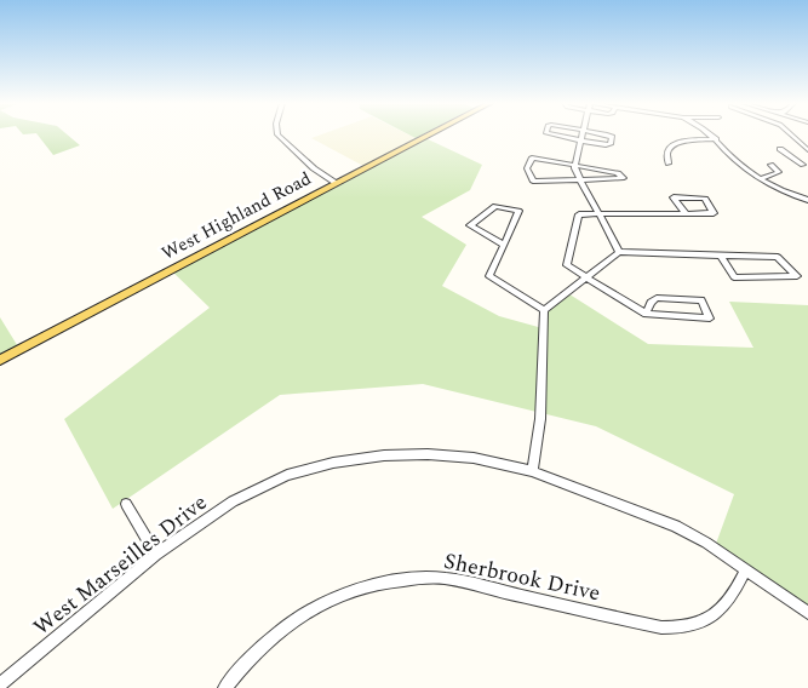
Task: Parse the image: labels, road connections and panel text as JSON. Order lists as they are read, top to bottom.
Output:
{
  "streets": {
    "main road": ["West Highland Road"],
    "street": ["West Marseilles Drive", "Sherbrook Drive"]
  },
  "crossings": [
    ["West Marseilles Drive", "Sherbrook Drive"]
  ]
}
